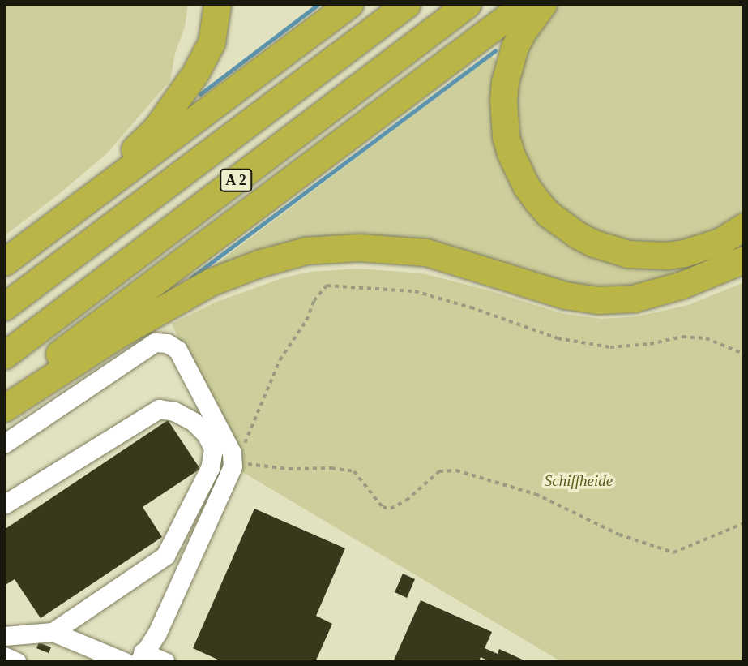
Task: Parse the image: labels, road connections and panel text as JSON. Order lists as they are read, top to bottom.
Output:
{
  "streets": {
    "highway": ["A 2"]
  },
  "parks": ["Schiffheide"]
}
